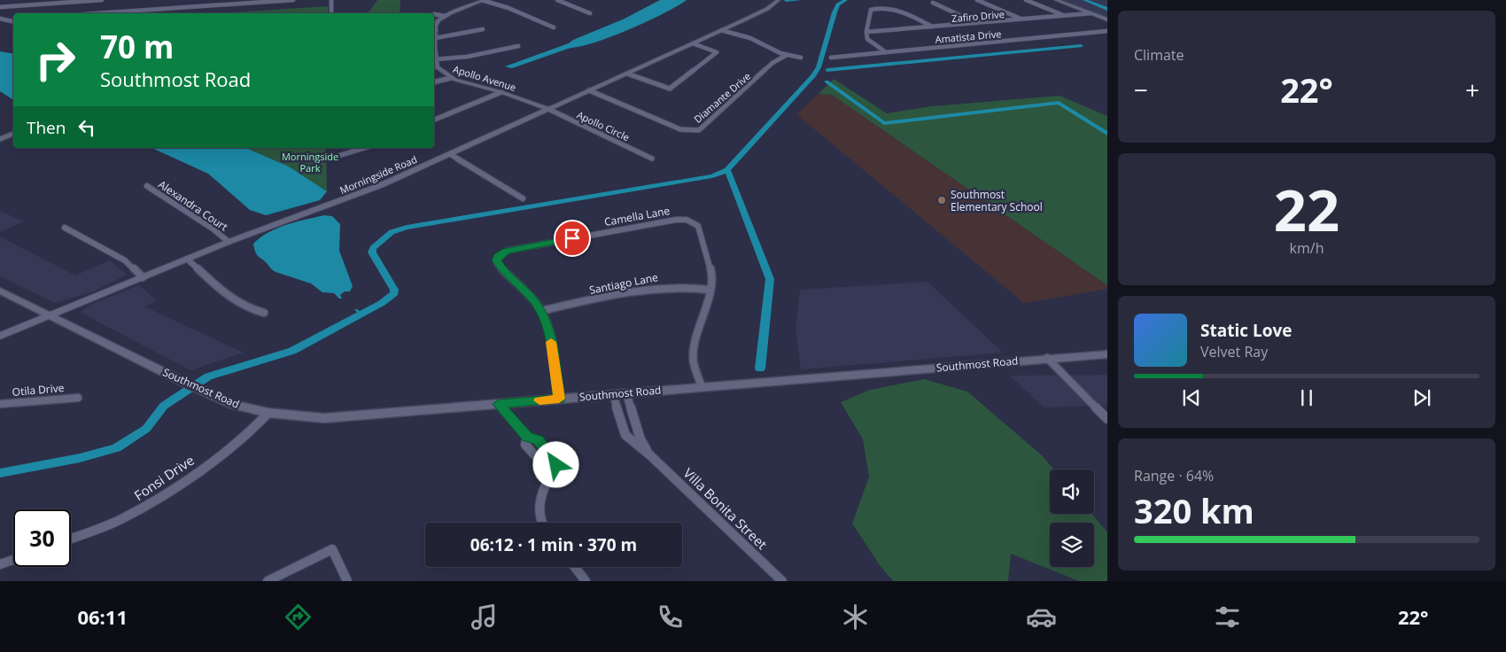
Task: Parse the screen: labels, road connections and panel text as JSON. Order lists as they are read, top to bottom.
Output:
{
  "streets": {
    "main road": ["Southmost Road"],
    "street": [
      "Zafiro Drive",
      "Amatista Drive",
      "Apollo Avenue",
      "Diamante Drive",
      "Apollo Circle",
      "Morningside Road",
      "Alexandra Court",
      "Camella Lane",
      "Santiago Lane",
      "Otila Drive",
      "Fonsi Drive",
      "Villa Bonita Street"
    ]
  },
  "crossings": [
    ["Apollo Avenue", "Apollo Circle"],
    ["Apollo Avenue", "Morningside Road"],
    ["Diamante Drive", "Morningside Road"],
    ["Apollo Circle", "Morningside Road"],
    ["Morningside Road", "Alexandra Court"],
    ["Morningside Road", "Southmost Road"],
    ["Camella Lane", "Santiago Lane"],
    ["Camella Lane", "Southmost Road"],
    ["Southmost Road", "Fonsi Drive"],
    ["Southmost Road", "Villa Bonita Street"]
  ],
  "parks": ["Morningside Park"],
  "places": ["Southmost Elementary School"],
  "page": {
    "tile": [
      "Climate",
      ["22", "km/h"],
      ["Range · 64%", "320 km"]
    ],
    "turn": ["70 m", "Southmost Road"],
    "heat": ["−", "22°", "+"],
    "then": "Then",
    "song": ["Static Love", "Velvet Ray"],
    "limit": "30",
    "trip": "06:12 · 1 min · 370 m",
    "tabs": ["06:11", "22°"]
  }
}
